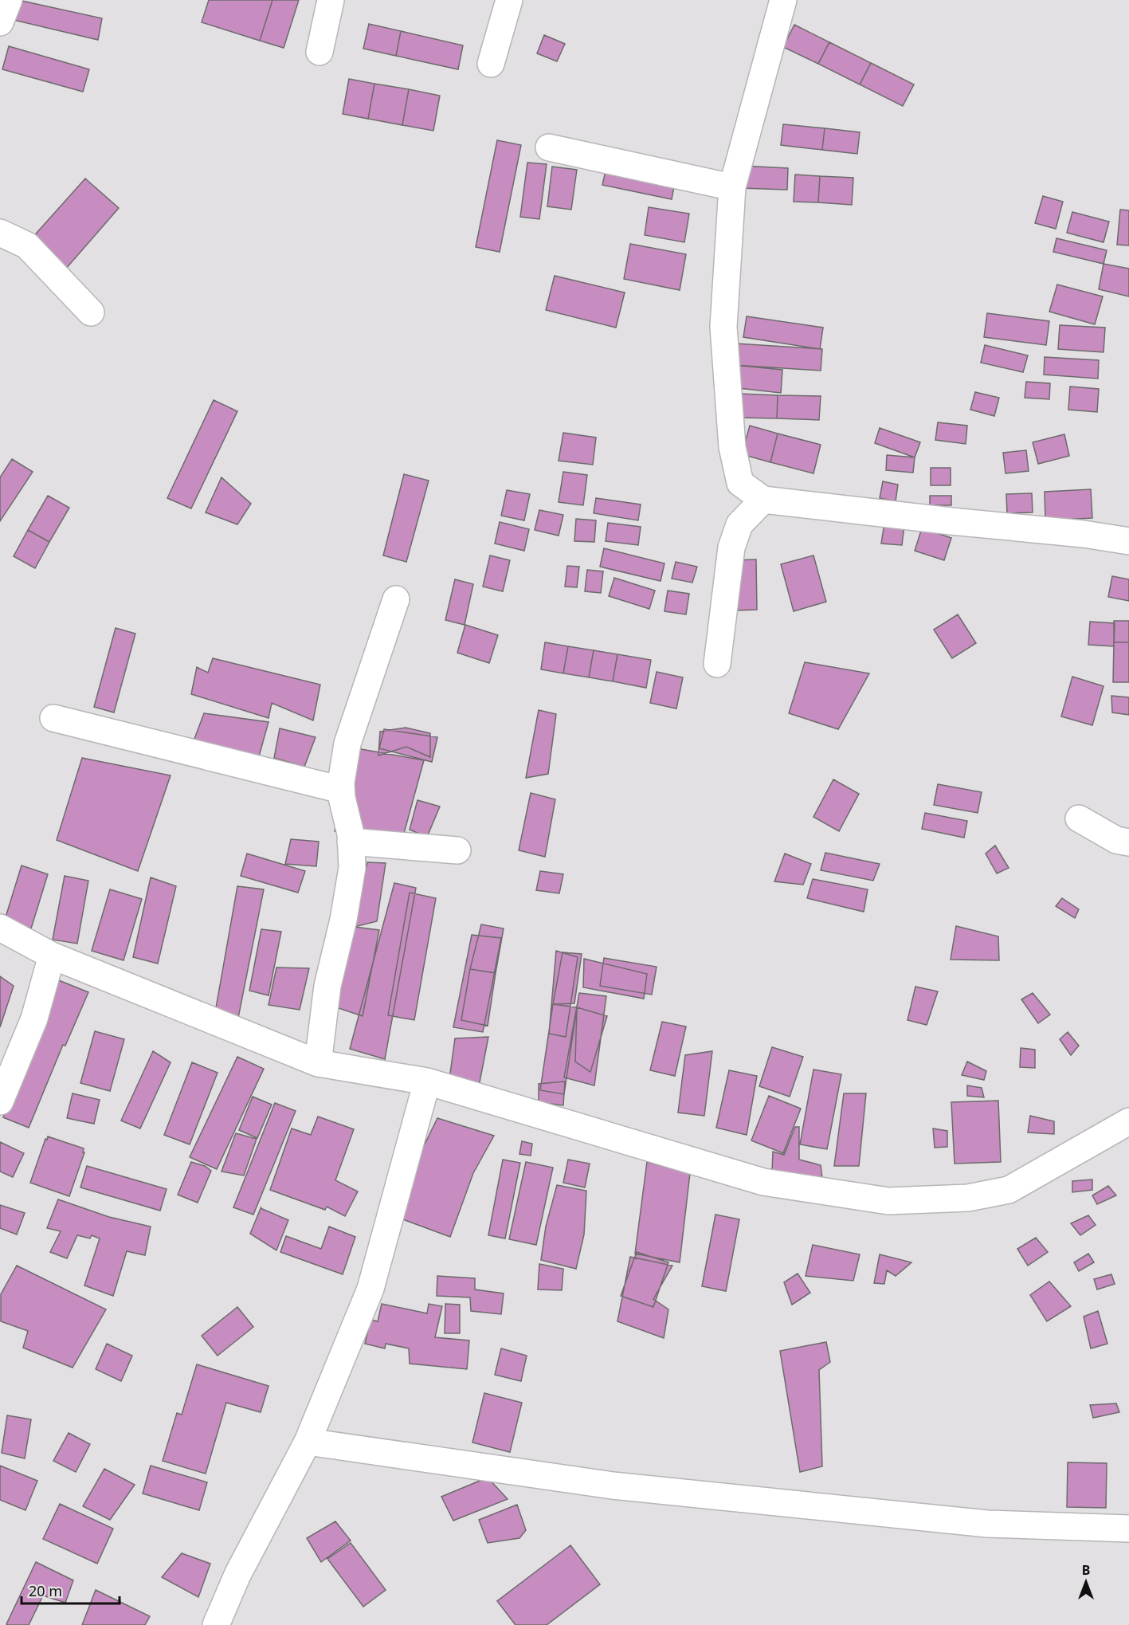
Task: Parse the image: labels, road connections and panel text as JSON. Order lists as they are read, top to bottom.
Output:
{
  "scale_bar": "20 m",
  "north": "top"
}
